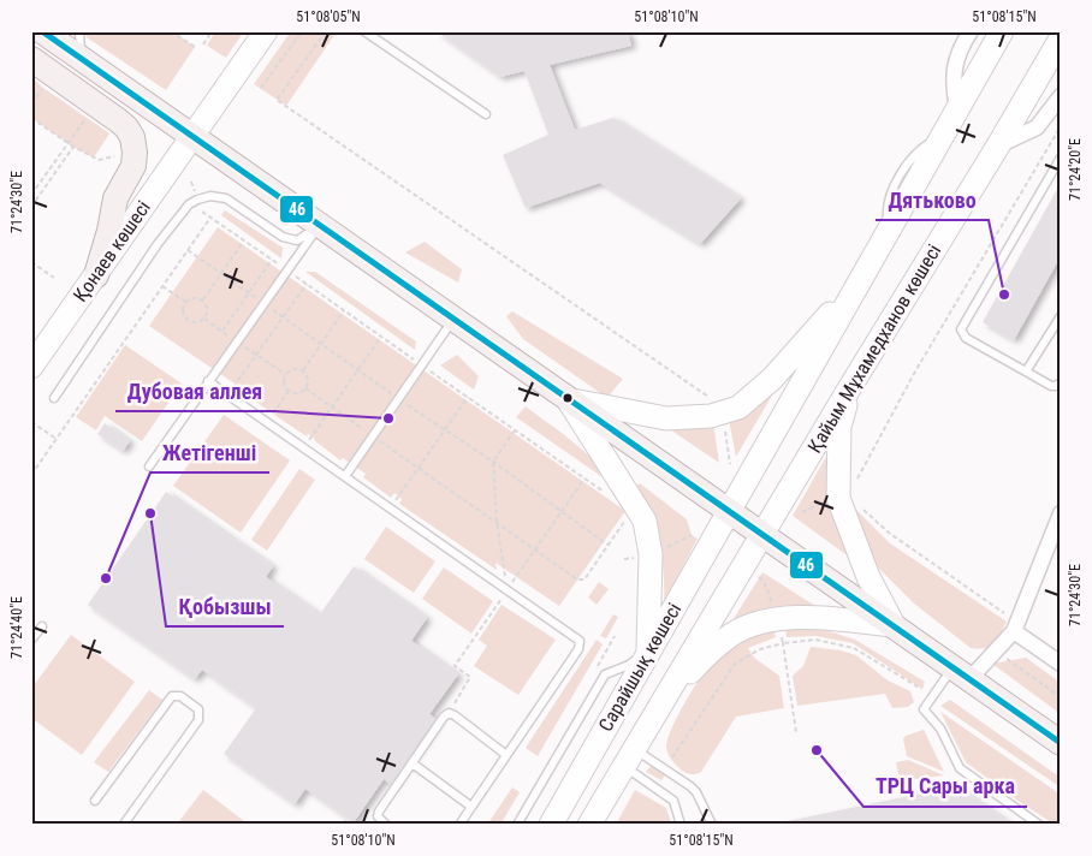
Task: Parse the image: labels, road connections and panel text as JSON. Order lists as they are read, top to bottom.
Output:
{
  "streets": {
    "main road": ["Қонаев көшесі", "Қайым Мұхамедханов көшесі", "Сарайшық көшесі"]
  },
  "crossings": [
    ["Қайым Мұхамедханов көшесі", "Сарайшық көшесі"]
  ],
  "places": [
    "Дятьково",
    "Дубовая аллея",
    "Қобызшы",
    "Жетігенші",
    "ТРЦ Сары арка"
  ],
  "lines": ["transit line 46"],
  "coordinates": [
    "51°08'05\"N",
    "51°08'10\"N",
    "51°08'15\"N",
    "71°24'20\"E",
    "71°24'30\"E",
    "71°24'40\"E"
  ]
}
